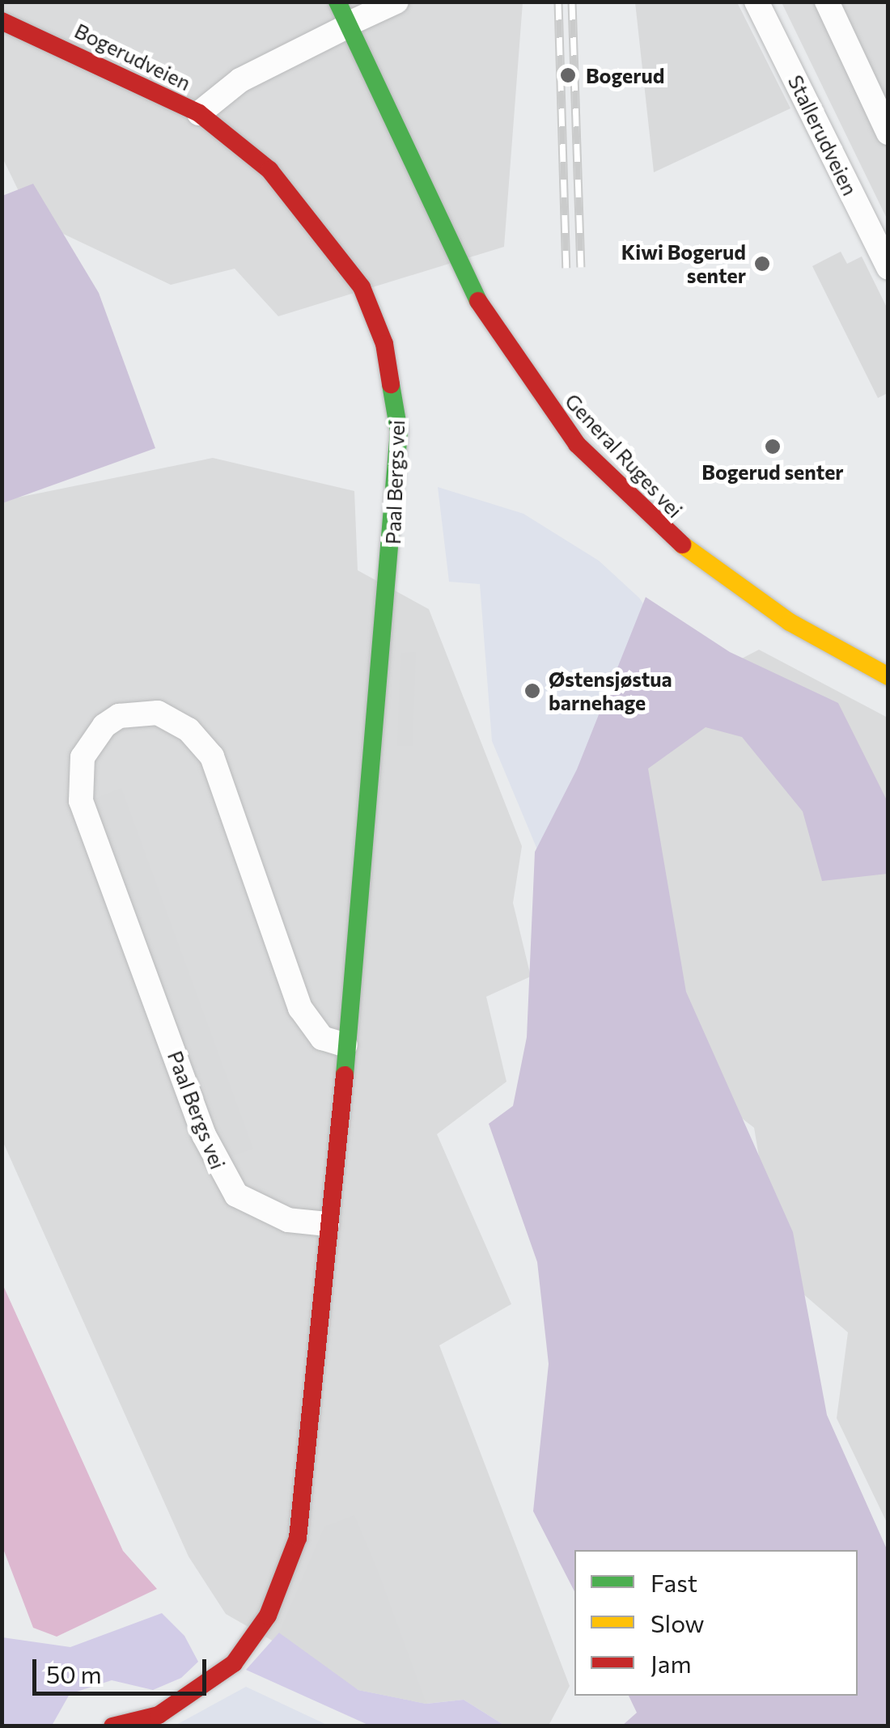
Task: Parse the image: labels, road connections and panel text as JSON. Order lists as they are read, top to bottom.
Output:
{
  "streets": {
    "street": [
      "Bogerudveien",
      "Stallerudveien",
      "General Ruges vei",
      "Paal Bergs vei"
    ]
  },
  "crossings": [
    ["Bogerudveien", "Paal Bergs vei"]
  ],
  "places": [
    "Bogerud",
    "Kiwi Bogerud senter",
    "Bogerud senter",
    "Østensjøstua barnehage"
  ],
  "legend": ["Fast", "Slow", "Jam"],
  "scale_bar": "50 m"
}
